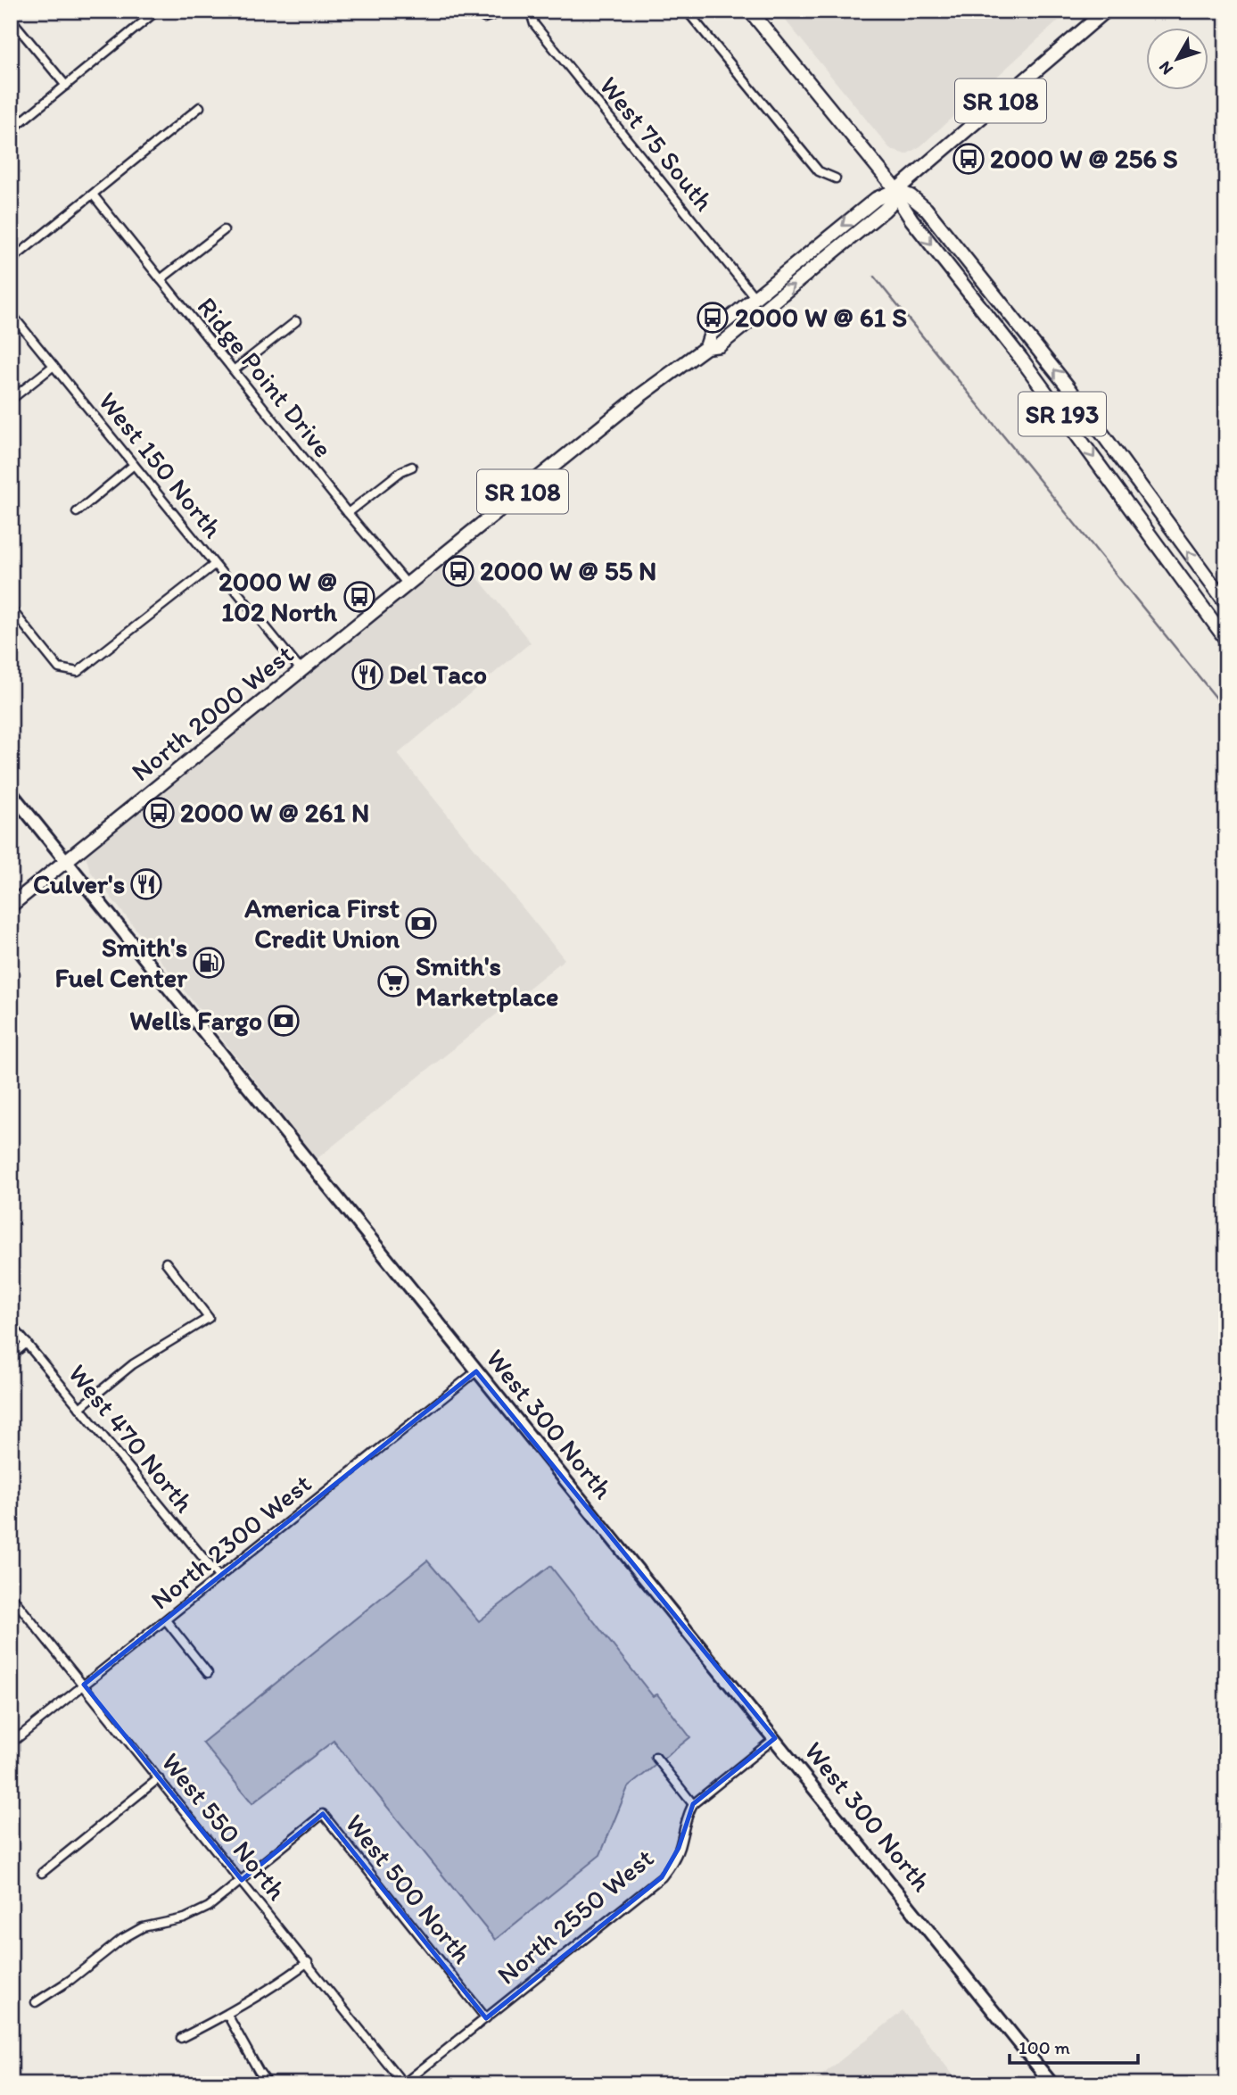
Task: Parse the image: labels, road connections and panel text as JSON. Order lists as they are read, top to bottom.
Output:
{
  "streets": {
    "main road": [
      "SR 108",
      "SR 193",
      "North 2000 West",
      "West 300 North"
    ],
    "street": [
      "West 75 South",
      "Ridge Point Drive",
      "West 150 North",
      "West 470 North",
      "North 2300 West",
      "West 550 North",
      "West 500 North",
      "North 2550 West"
    ]
  },
  "crossings": [
    ["West 75 South", "North 2000 West"],
    ["Ridge Point Drive", "North 2000 West"],
    ["SR 193", "North 2000 West"],
    ["West 150 North", "North 2000 West"],
    ["North 2000 West", "West 300 North"],
    ["West 300 North", "North 2300 West"],
    ["West 470 North", "North 2300 West"],
    ["North 2300 West", "West 550 North"],
    ["West 550 North", "West 500 North"],
    ["West 550 North", "North 2550 West"],
    ["West 500 North", "North 2550 West"]
  ],
  "places": {
    "bus stop": [
      "2000 W @ 256 S",
      "2000 W @ 61 S",
      "2000 W @ 55 N",
      "2000 W @ 102 North",
      "2000 W @ 261 N"
    ],
    "restaurant": ["Del Taco", "Culver's"],
    "bank": ["America First Credit Union", "Wells Fargo"],
    "fuel station": ["Smith's Fuel Center"],
    "supermarket": ["Smith's Marketplace"]
  },
  "scale_bar": "100 m",
  "north": "bottom left"
}
